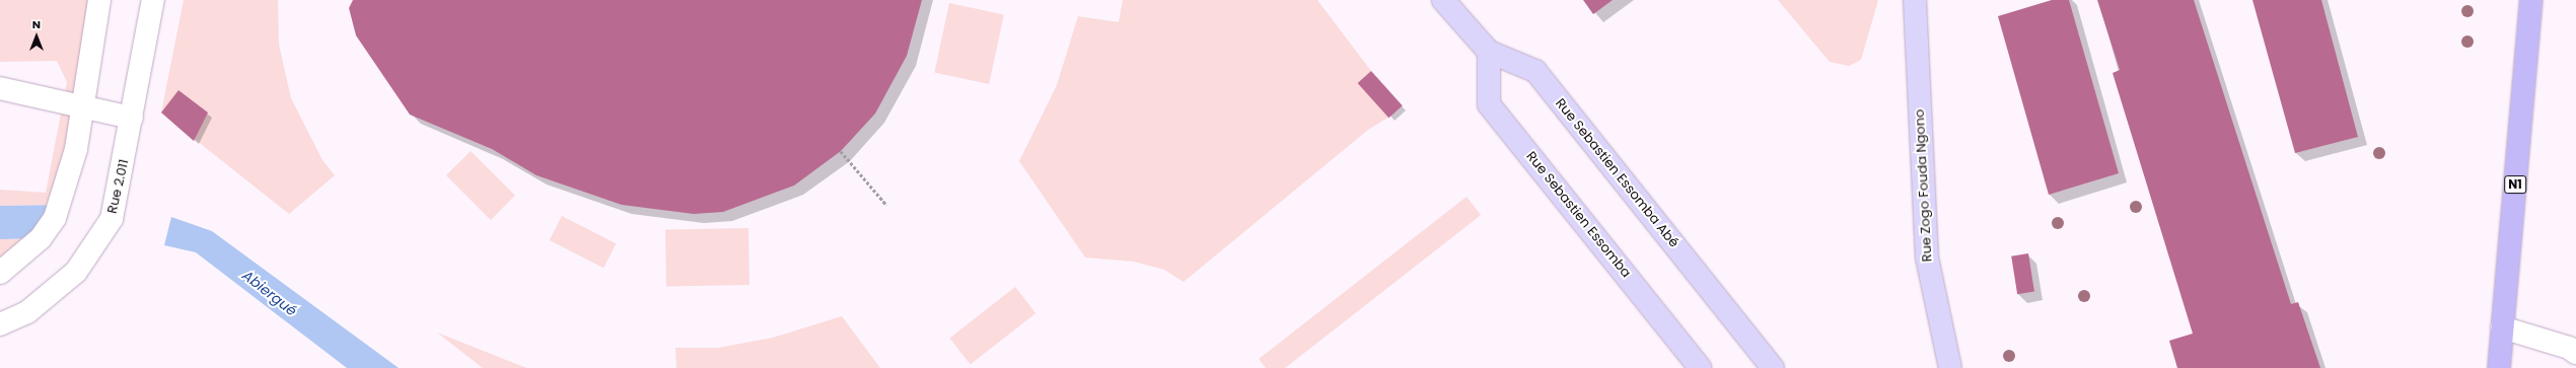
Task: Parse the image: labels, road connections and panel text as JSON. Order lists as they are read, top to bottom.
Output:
{
  "streets": {
    "highway": ["N1"],
    "main road": ["Rue Sebastien Essomba Abé", "Rue Zogo Fouda Ngono", "Rue Sebastien Essomba"],
    "street": ["Rue 2.011"]
  },
  "crossings": [
    ["Rue Sebastien Essomba Abé", "Rue Sebastien Essomba"]
  ],
  "water": ["Abiergué"],
  "north": "top"
}
